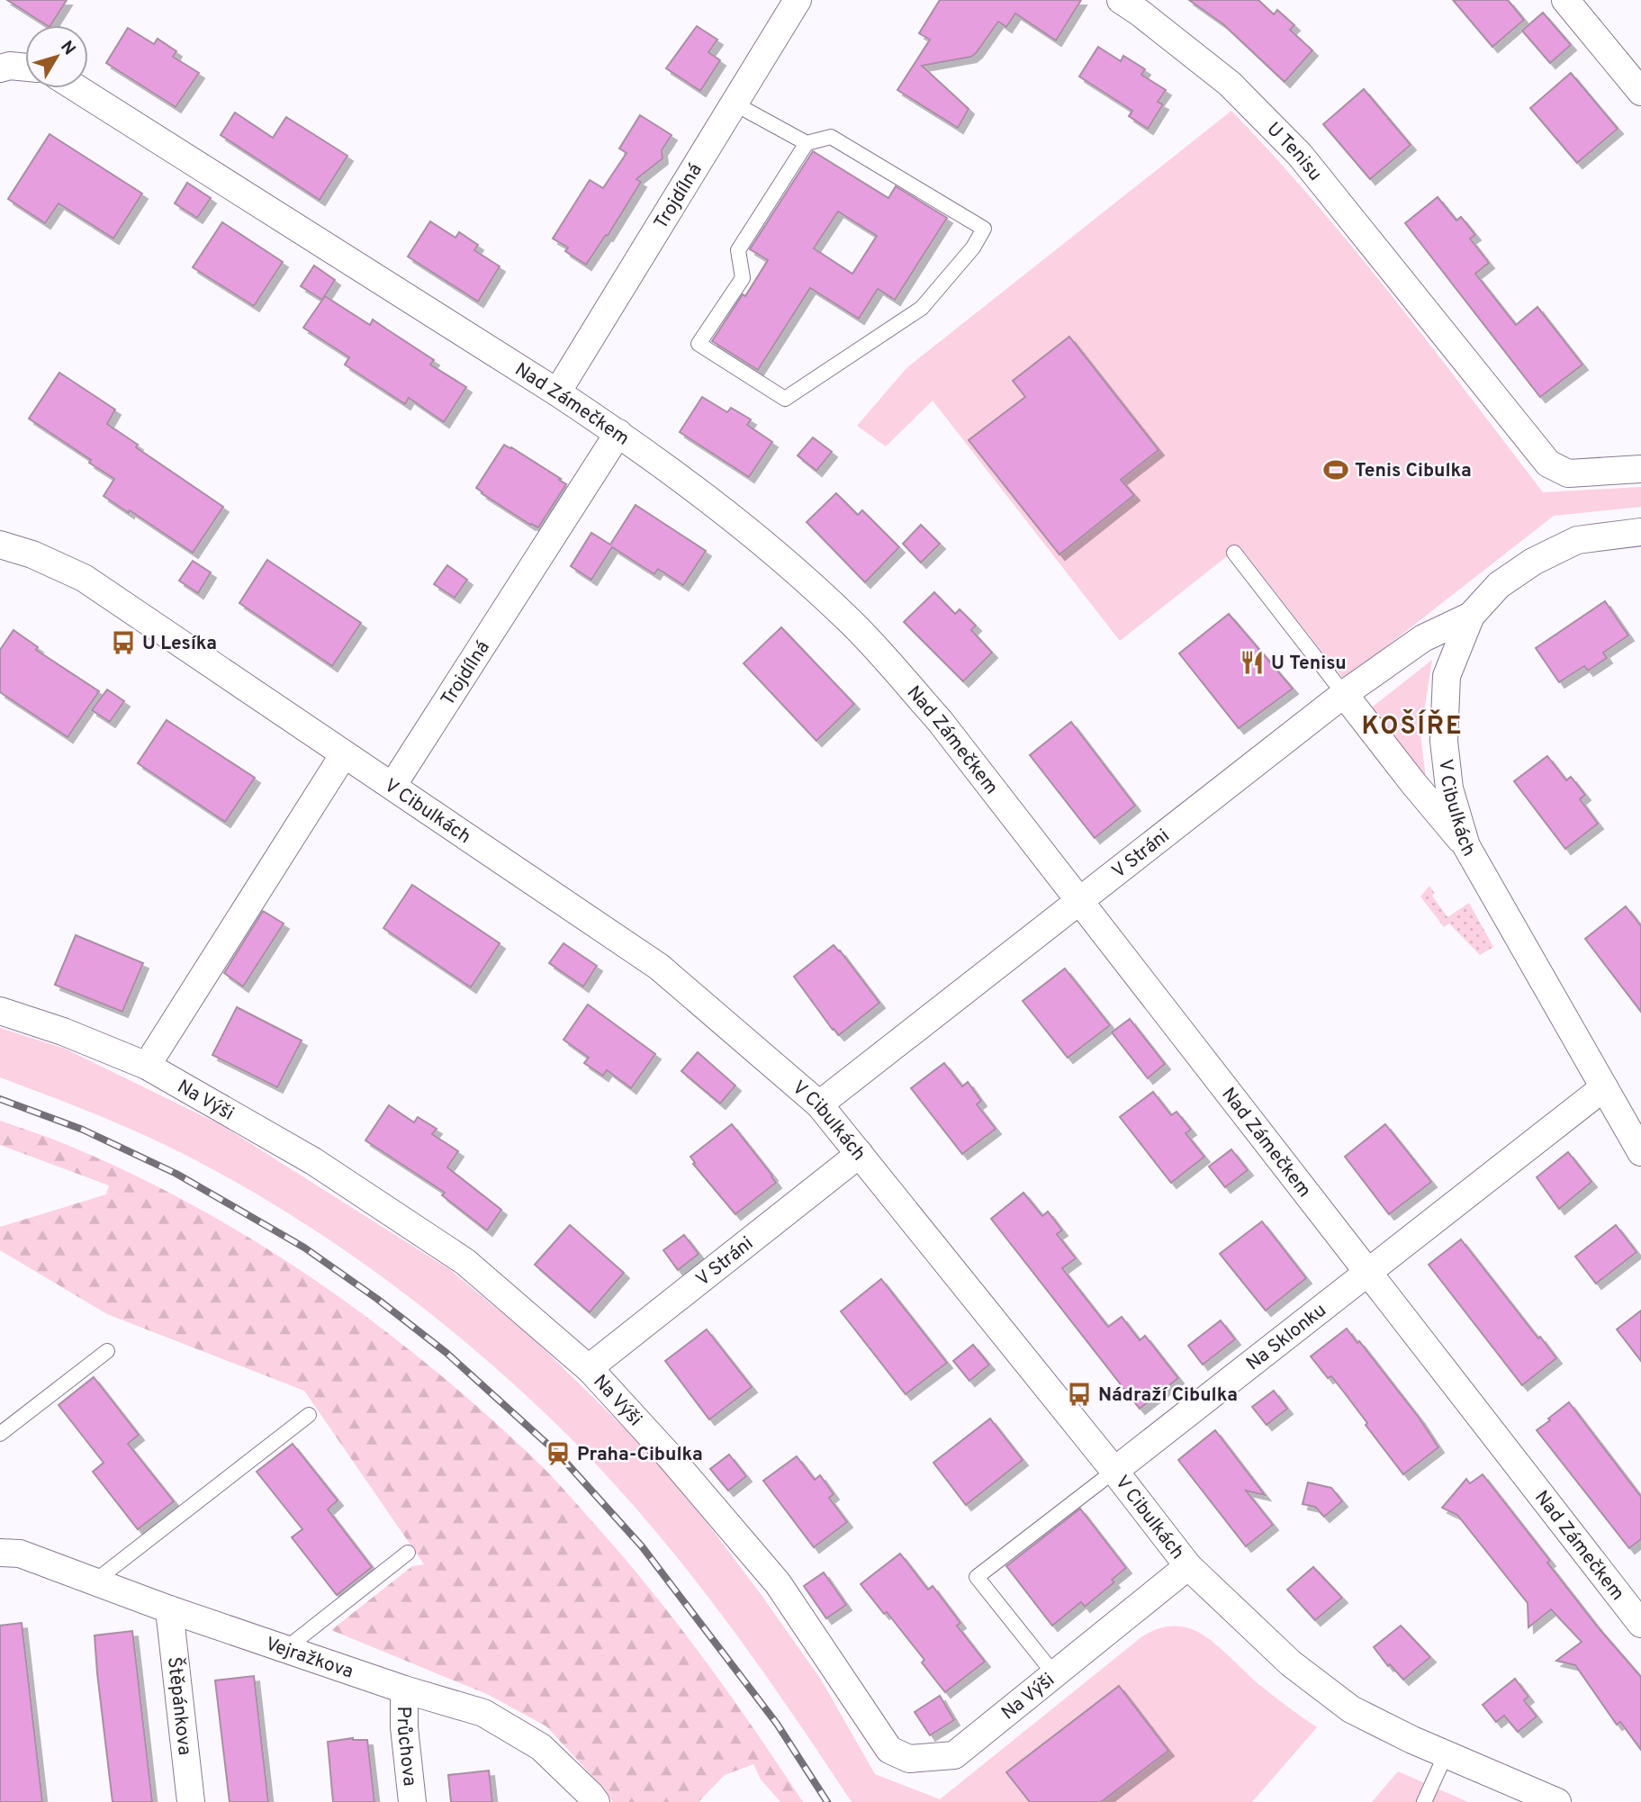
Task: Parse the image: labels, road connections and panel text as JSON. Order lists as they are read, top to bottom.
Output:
{
  "streets": {
    "street": [
      "U Tenisu",
      "Trojdílná",
      "Nad Zámečkem",
      "V Cibulkách",
      "V Stráni",
      "Na Výši",
      "Na Sklonku",
      "Vejražkova",
      "Štěpánkova",
      "Průchova"
    ]
  },
  "crossings": [
    ["Trojdílná", "Nad Zámečkem"],
    ["Trojdílná", "V Cibulkách"],
    ["Nad Zámečkem", "V Stráni"],
    ["Nad Zámečkem", "Na Sklonku"],
    ["V Cibulkách", "V Stráni"],
    ["V Cibulkách", "Na Výši"],
    ["V Cibulkách", "Na Sklonku"],
    ["V Stráni", "Na Výši"],
    ["Na Výši", "Na Sklonku"],
    ["Vejražkova", "Štěpánkova"],
    ["Vejražkova", "Průchova"]
  ],
  "districts": ["KOŠÍŘE"],
  "places": {
    "sports": ["Tenis Cibulka"],
    "bus stop": ["U Lesíka", "Nádraží Cibulka"],
    "restaurant": ["U Tenisu"],
    "station": ["Praha-Cibulka"]
  },
  "north": "top right"
}
